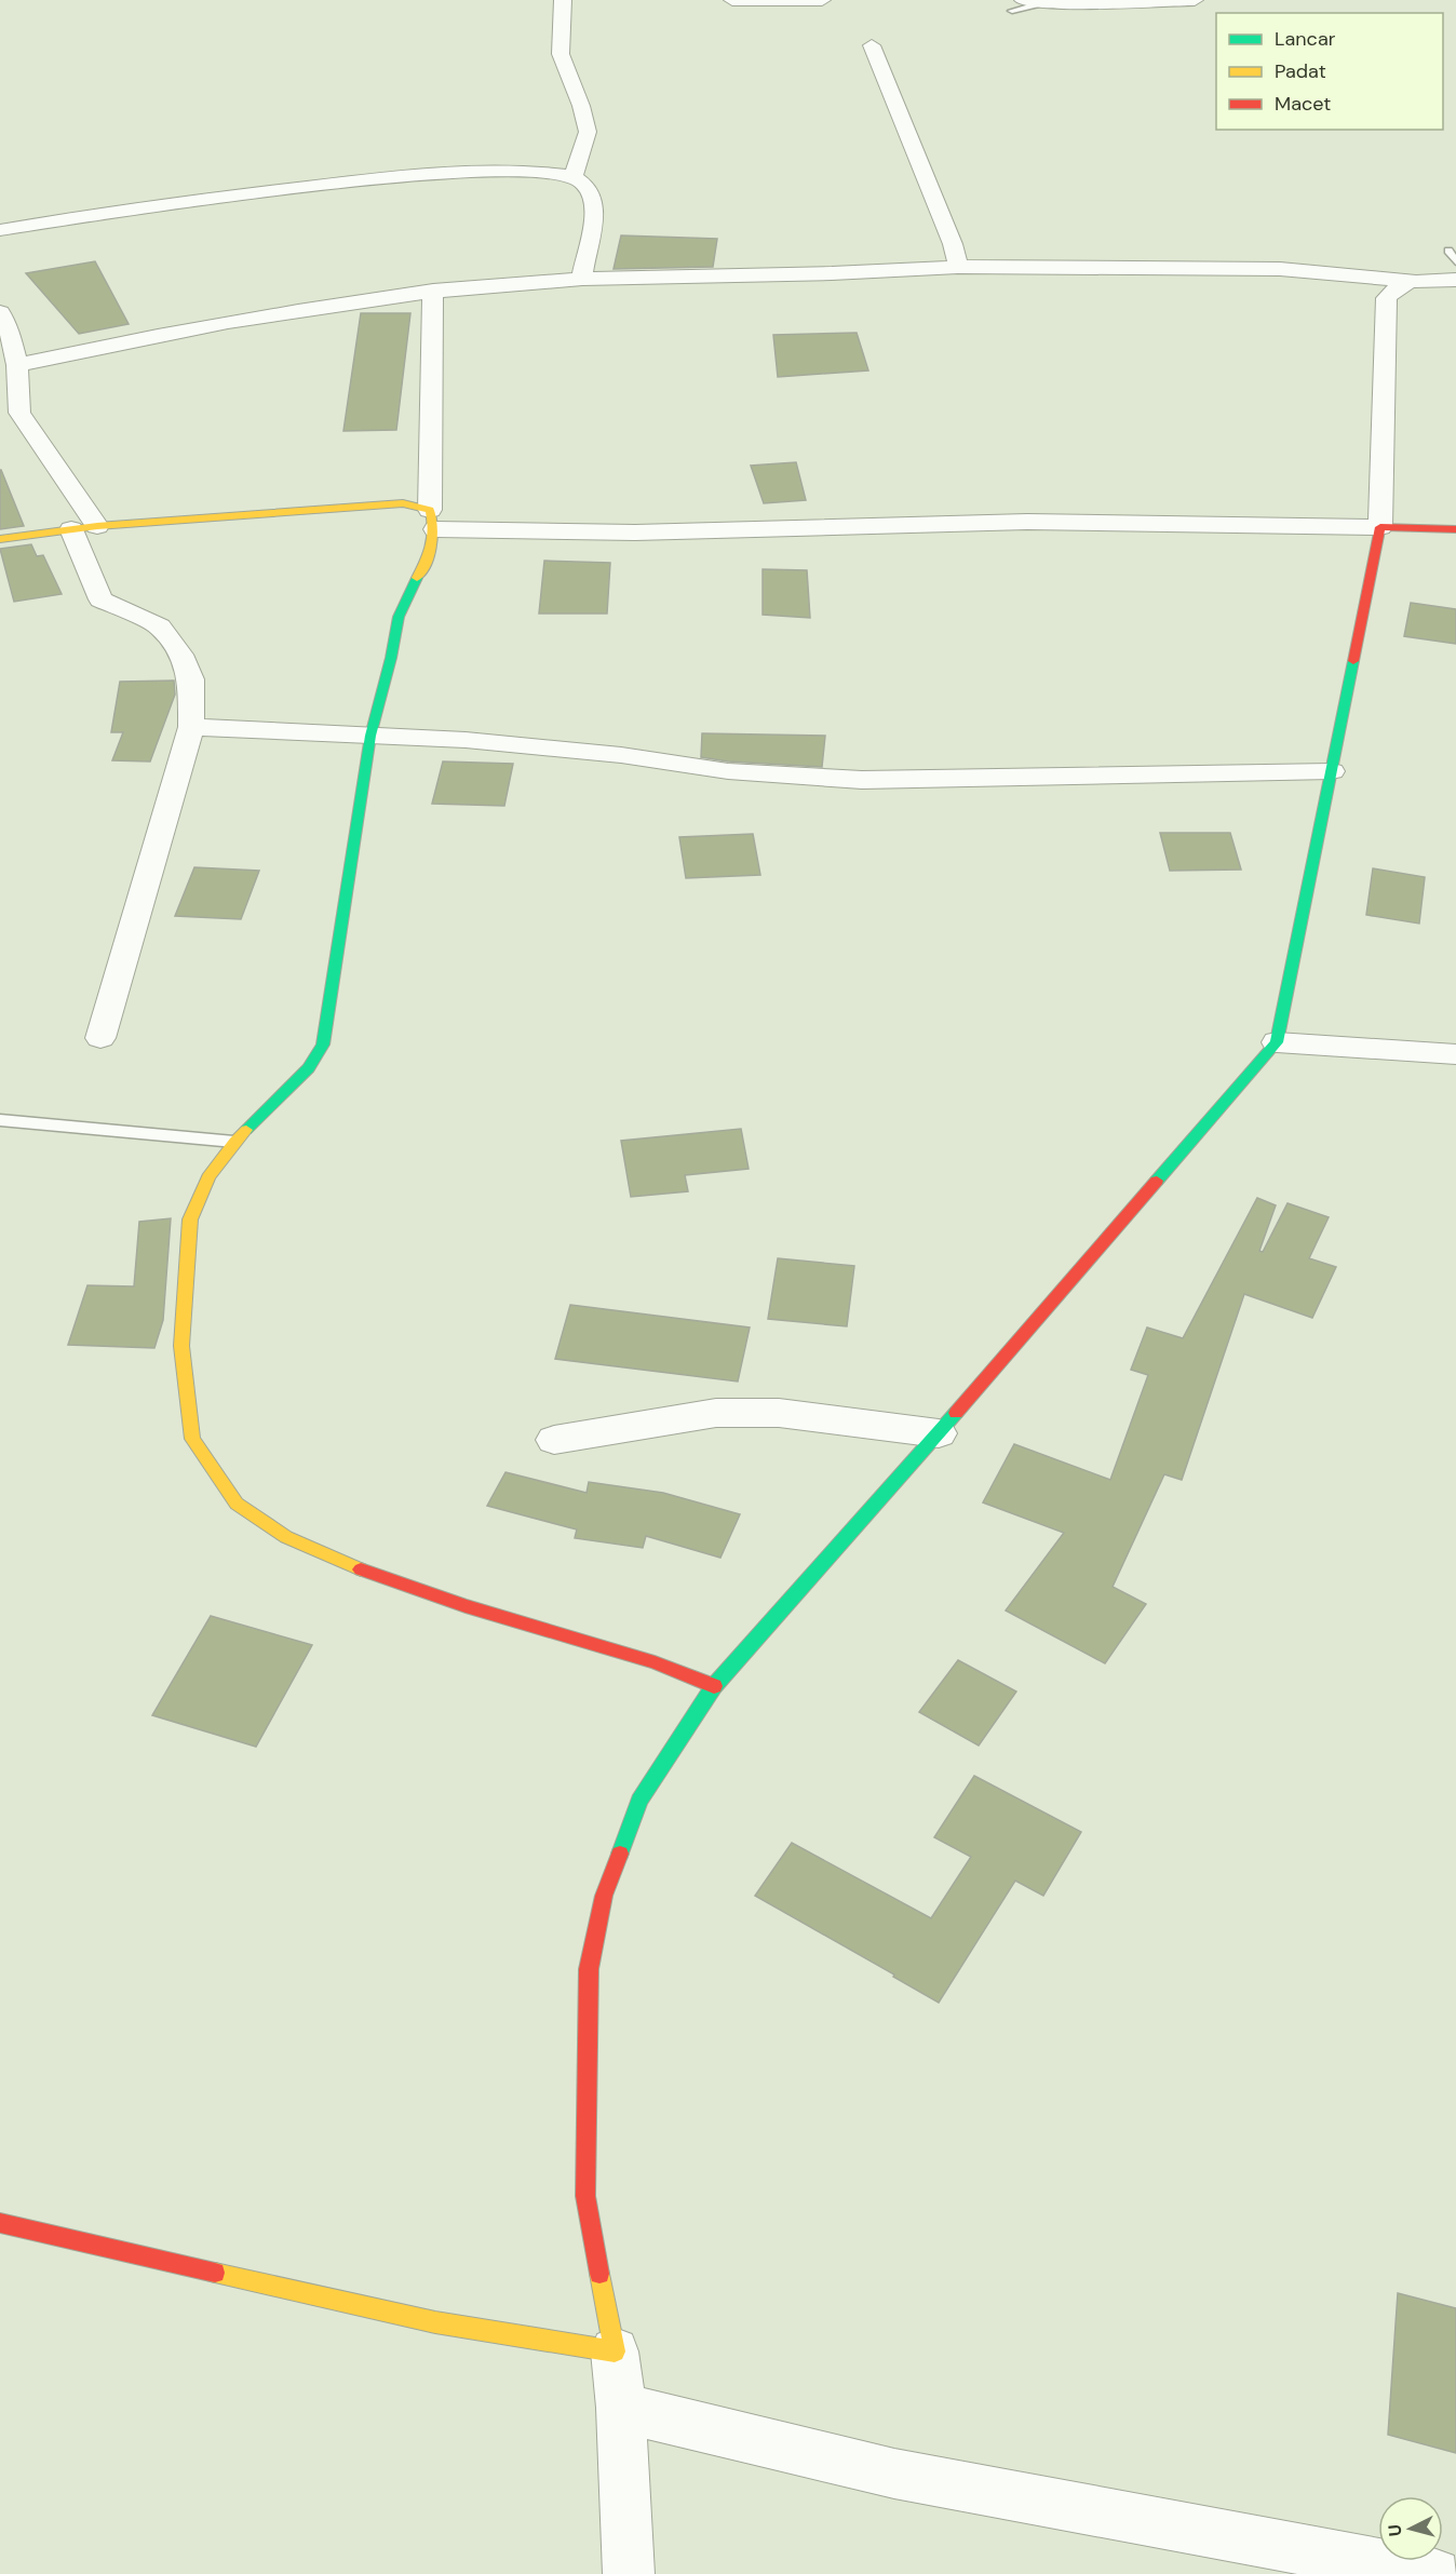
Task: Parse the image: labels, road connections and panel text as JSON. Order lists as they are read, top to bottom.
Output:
{
  "legend": ["Lancar", "Padat", "Macet"],
  "north": "left"
}
